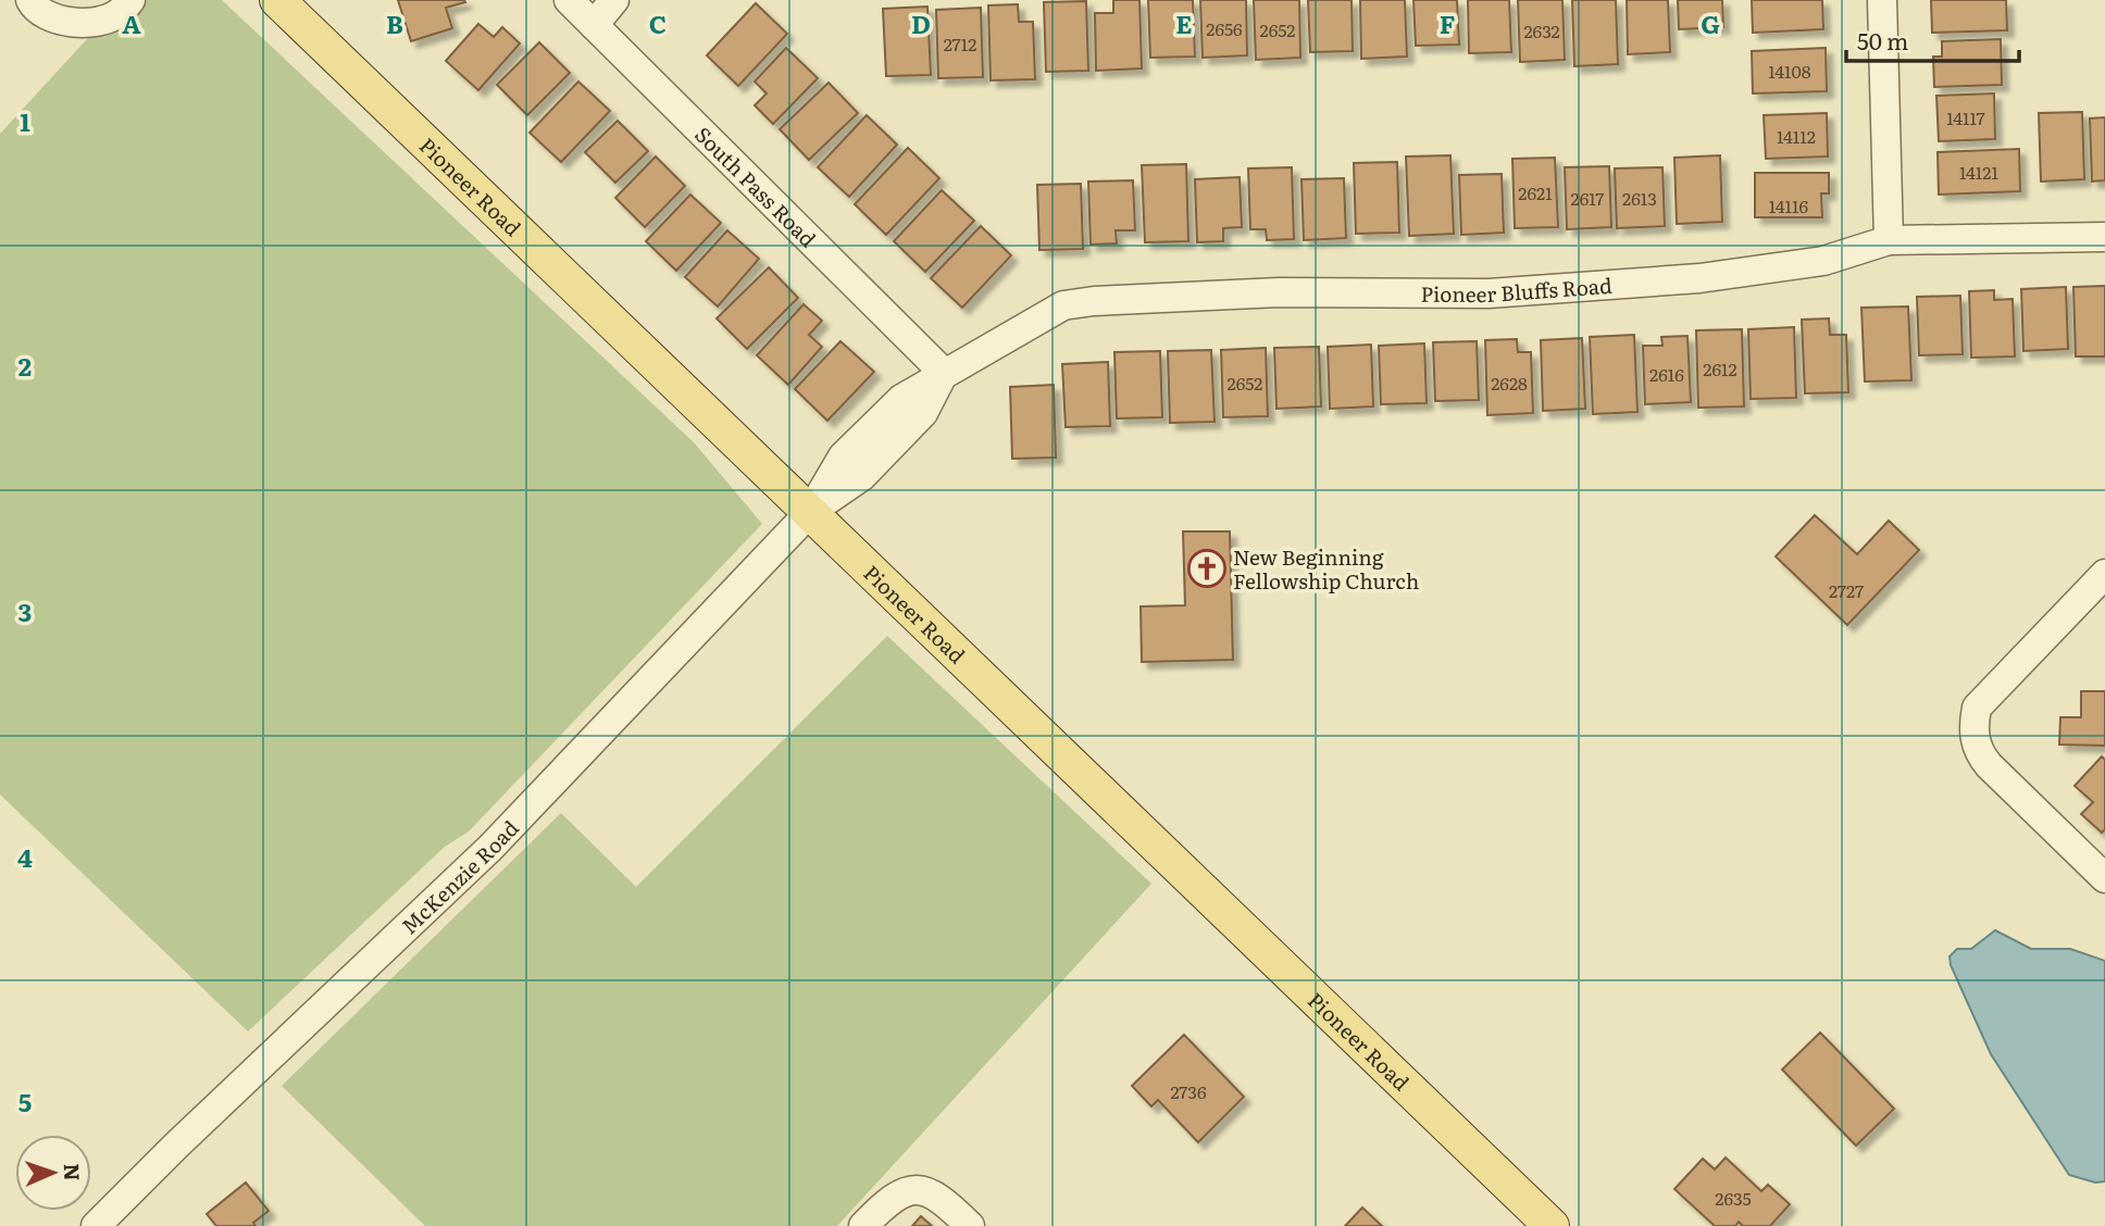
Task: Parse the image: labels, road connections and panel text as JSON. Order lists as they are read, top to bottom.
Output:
{
  "streets": {
    "main road": ["Pioneer Road"],
    "street": ["South Pass Road", "Pioneer Bluffs Road", "McKenzie Road"]
  },
  "crossings": [
    ["Pioneer Road", "Pioneer Bluffs Road"],
    ["Pioneer Road", "McKenzie Road"],
    ["South Pass Road", "Pioneer Bluffs Road"],
    ["Pioneer Bluffs Road", "McKenzie Road"]
  ],
  "places": {
    "church": ["New Beginning Fellowship Church"]
  },
  "house_numbers": [
    "2656",
    "2652",
    "2632",
    "2712",
    "14108",
    "14117",
    "14112",
    "14121",
    "2621",
    "2617",
    "2613",
    "14116",
    "2612",
    "2616",
    "2652",
    "2628",
    "2727",
    "2736",
    "2635"
  ],
  "scale_bar": "50 m",
  "north": "right",
  "grid": {
    "columns": [
      "A",
      "B",
      "C",
      "D",
      "E",
      "F",
      "G"
    ],
    "rows": [
      "1",
      "2",
      "3",
      "4",
      "5"
    ]
  }
}
